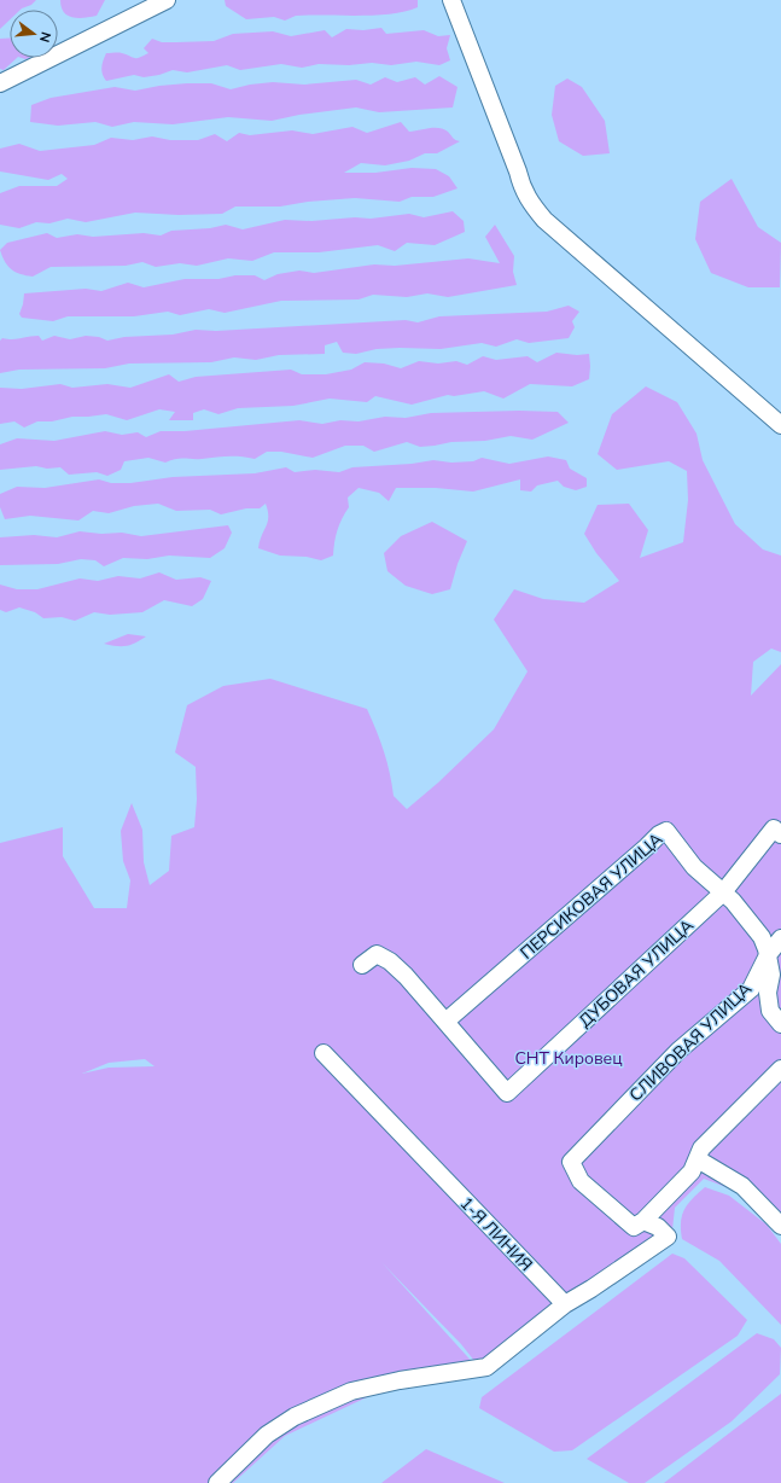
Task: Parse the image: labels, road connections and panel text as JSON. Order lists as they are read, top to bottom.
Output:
{
  "streets": {
    "street": [
      "ПЕРСИКОВАЯ УЛИЦА",
      "ДУБОВАЯ УЛИЦА",
      "СЛИВОВАЯ УЛИЦА",
      "1-Я ЛИНИЯ"
    ]
  },
  "crossings": [
    ["ПЕРСИКОВАЯ УЛИЦА", "ДУБОВАЯ УЛИЦА"],
    ["ПЕРСИКОВАЯ УЛИЦА", "СЛИВОВАЯ УЛИЦА"]
  ],
  "parks": ["СНТ Кировец"],
  "north": "right"
}
